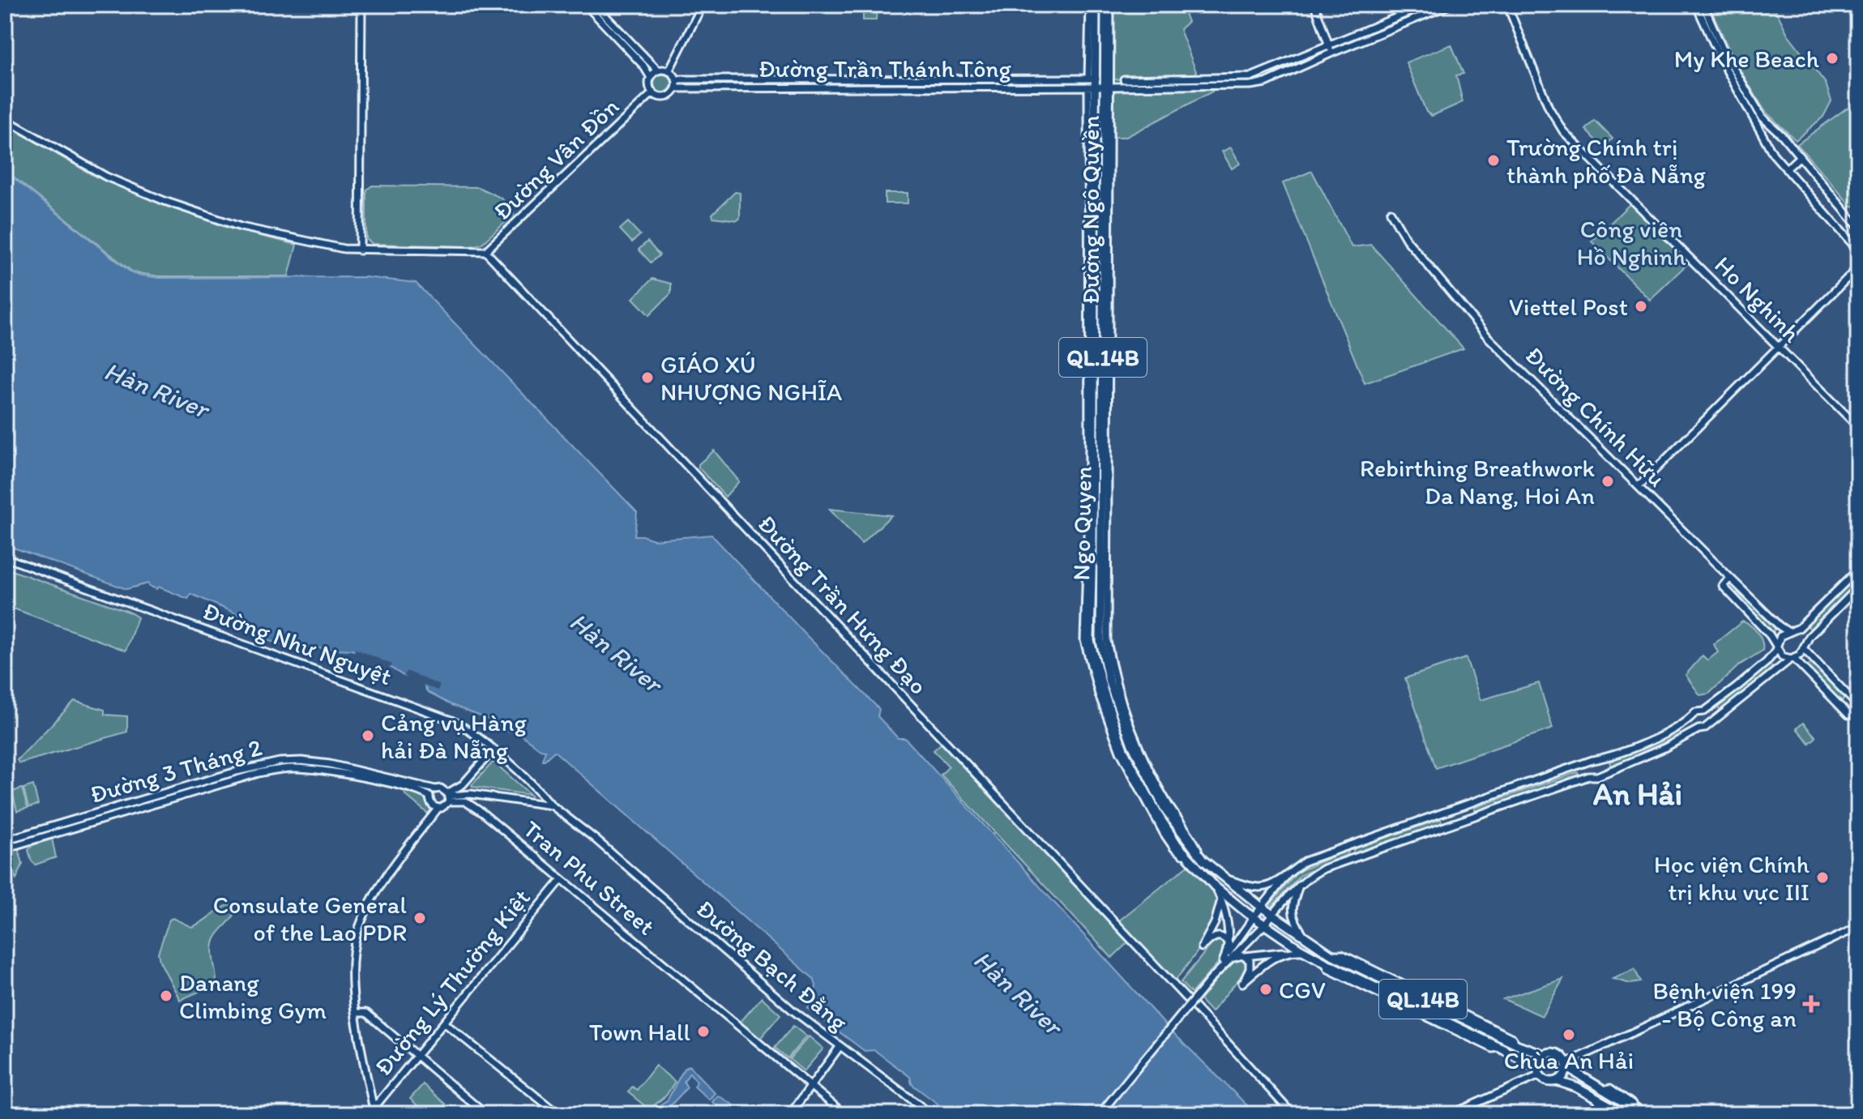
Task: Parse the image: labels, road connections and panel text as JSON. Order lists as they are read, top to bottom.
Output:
{
  "streets": {
    "highway": ["QL.14B", "Ngo Quyen"],
    "main road": [
      "Đường Trần Thánh Tông",
      "Đường Vân Đồn",
      "Đường Ngô Quyền",
      "Ho Nghinh",
      "Đường Chính Hữu",
      "Đường Trần Hưng Đạo",
      "Đường Như Nguyệt",
      "Đường 3 Tháng 2",
      "Tran Phu Street",
      "Đường Bạch Đằng",
      "Đường Lý Thường Kiệt"
    ]
  },
  "crossings": [
    ["Đường Trần Thánh Tông", "Đường Vân Đồn"],
    ["Đường Trần Thánh Tông", "Đường Ngô Quyền"],
    ["Đường Trần Thánh Tông", "Ngo Quyen"],
    ["Đường Vân Đồn", "Đường Trần Hưng Đạo"],
    ["Đường Ngô Quyền", "Ngo Quyen"],
    ["QL.14B", "Ngo Quyen"],
    ["Đường Như Nguyệt", "Đường Bạch Đằng"],
    ["Đường 3 Tháng 2", "Tran Phu Street"],
    ["Tran Phu Street", "Đường Lý Thường Kiệt"]
  ],
  "districts": ["An Hải"],
  "water": ["Hàn River"],
  "parks": ["Công viên Hồ Nghinh"],
  "places": {
    "other": [
      "My Khe Beach",
      "Trường Chính trị thành phố Đà Nẵng",
      "Viettel Post",
      "GIÁO XÚ NHƯỢNG NGHĨA",
      "Rebirthing Breathwork Da Nang, Hoi An",
      "Cảng vụ Hàng hải Đà Nẵng",
      "Học viện Chính trị khu vực III",
      "Consulate General of the Lao PDR",
      "CGV",
      "Danang Climbing Gym",
      "Town Hall",
      "Chùa An Hải"
    ],
    "health": ["Bệnh viện 199 - Bộ Công an"]
  }
}
